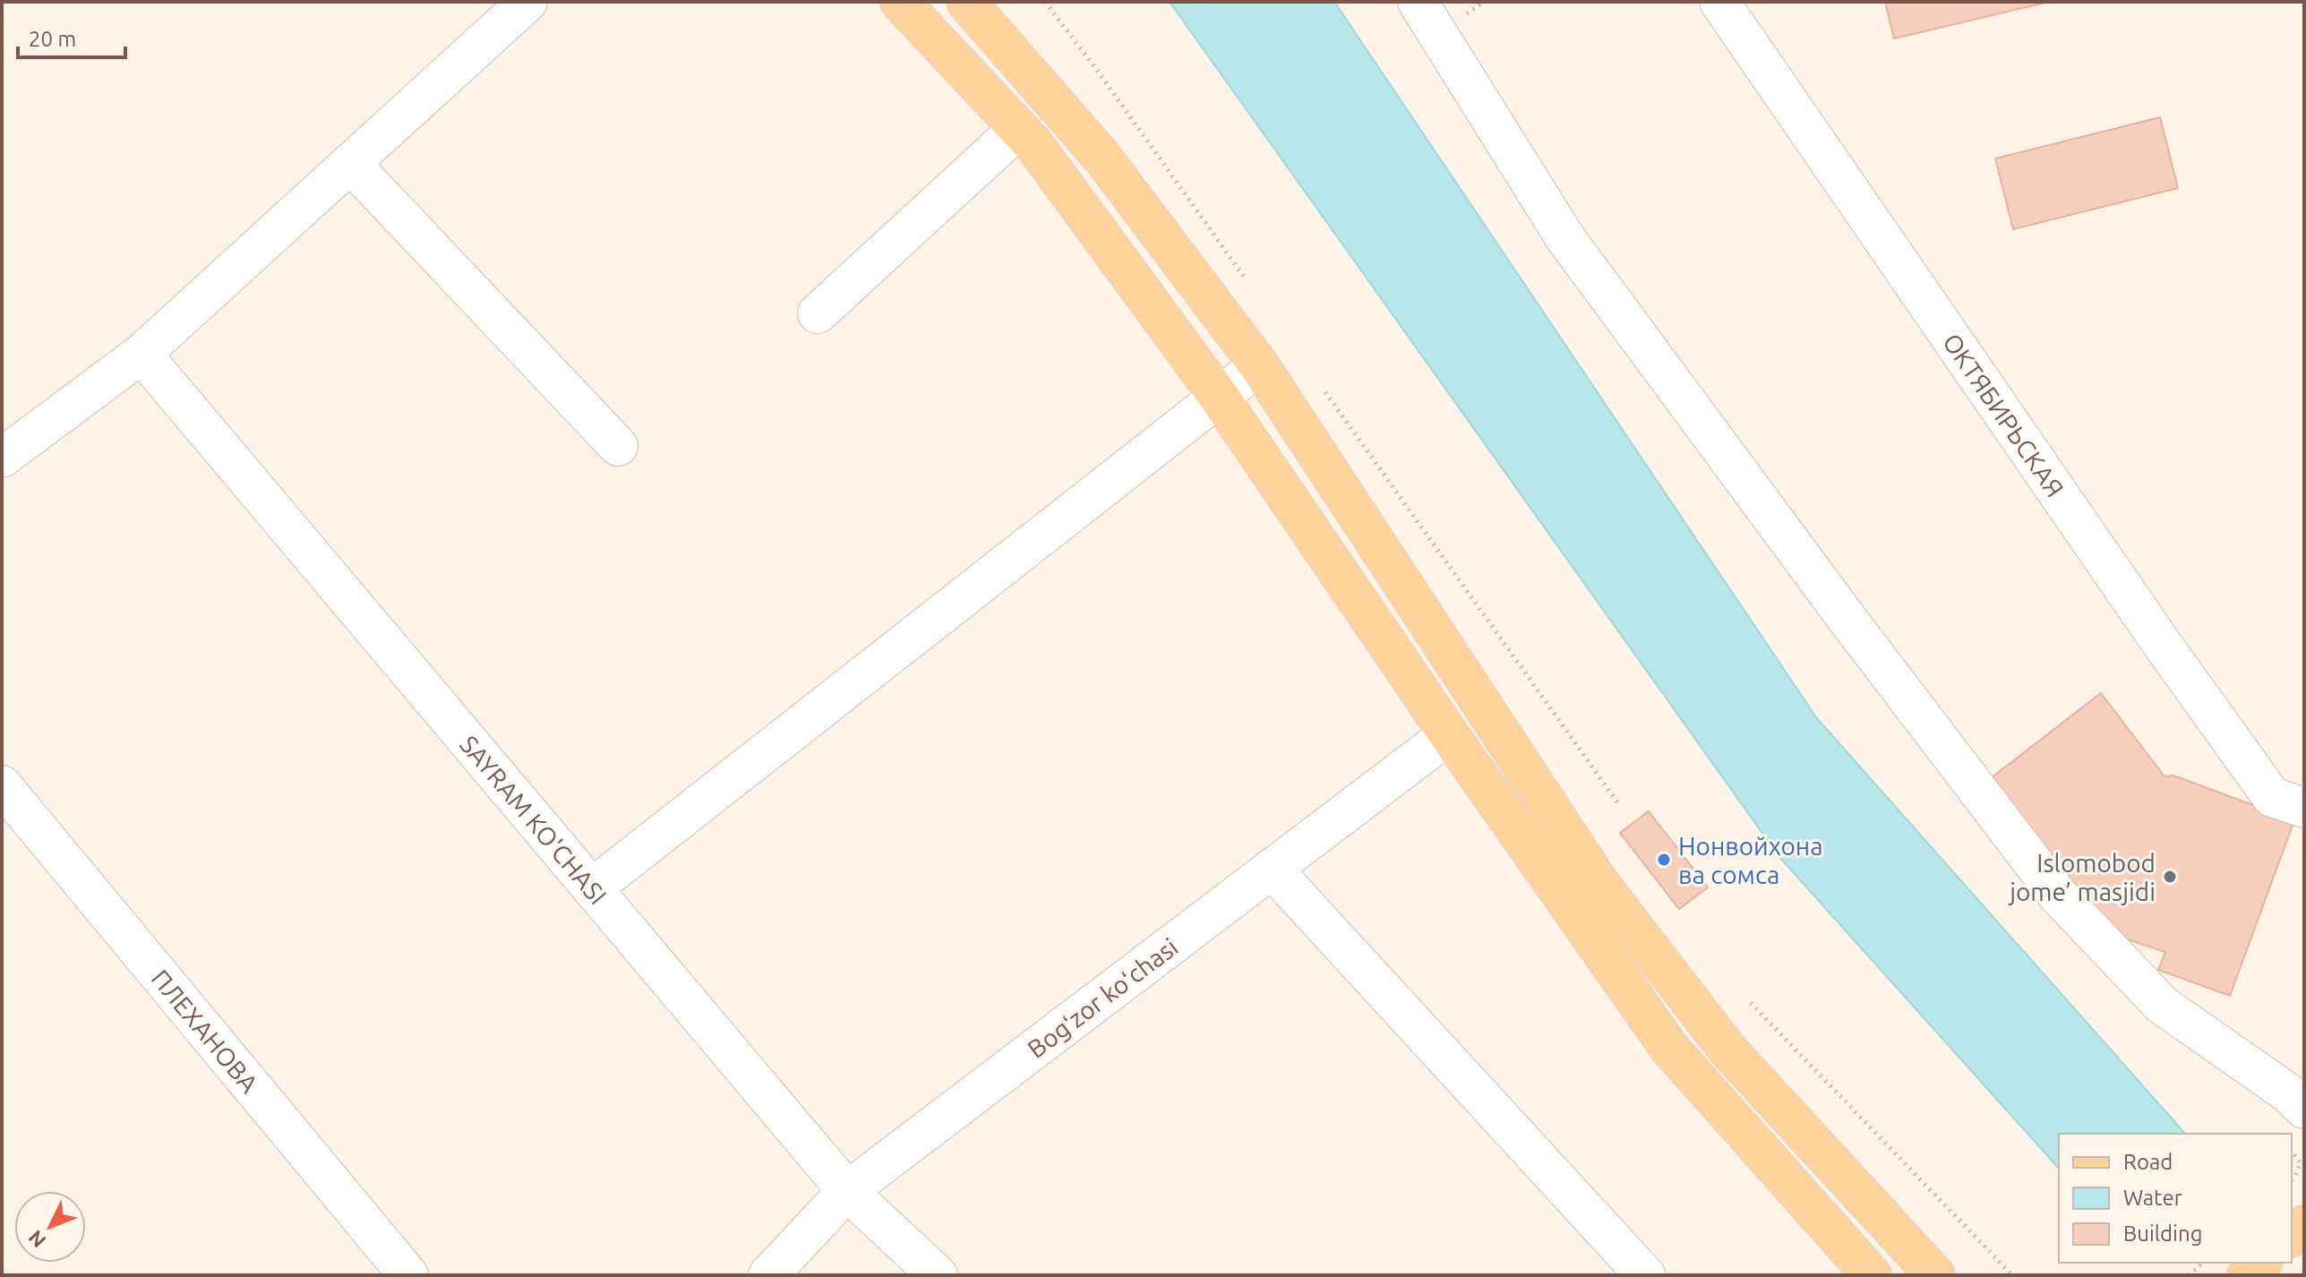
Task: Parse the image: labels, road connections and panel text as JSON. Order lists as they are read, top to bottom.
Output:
{
  "streets": {
    "street": [
      "ОКТЯБИРЬСКАЯ",
      "SAYRAM KO'CHASI",
      "Bogʻzor koʻchasi",
      "ПЛЕХАНОВА"
    ]
  },
  "crossings": [
    ["SAYRAM KO'CHASI", "Bogʻzor koʻchasi"]
  ],
  "places": ["Нонвойхона ва сомса", "Islomobod jome’ masjidi"],
  "legend": ["Road", "Water", "Building"],
  "scale_bar": "20 m",
  "north": "bottom left"
}
